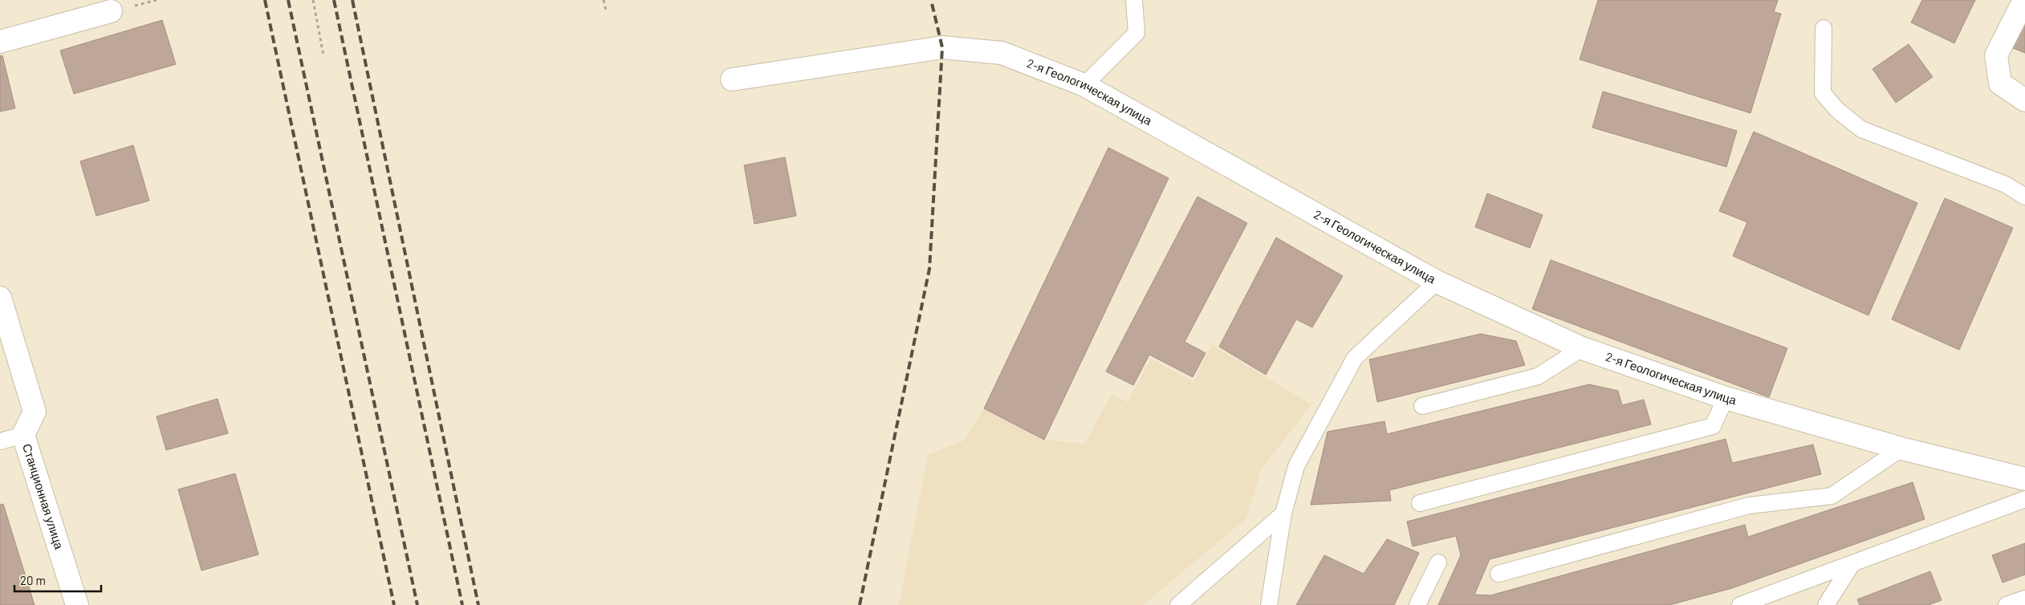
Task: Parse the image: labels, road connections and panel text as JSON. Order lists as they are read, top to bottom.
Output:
{
  "streets": {
    "street": ["2-я Геологическая улица", "Станционная улица"]
  },
  "scale_bar": "20 m"
}
